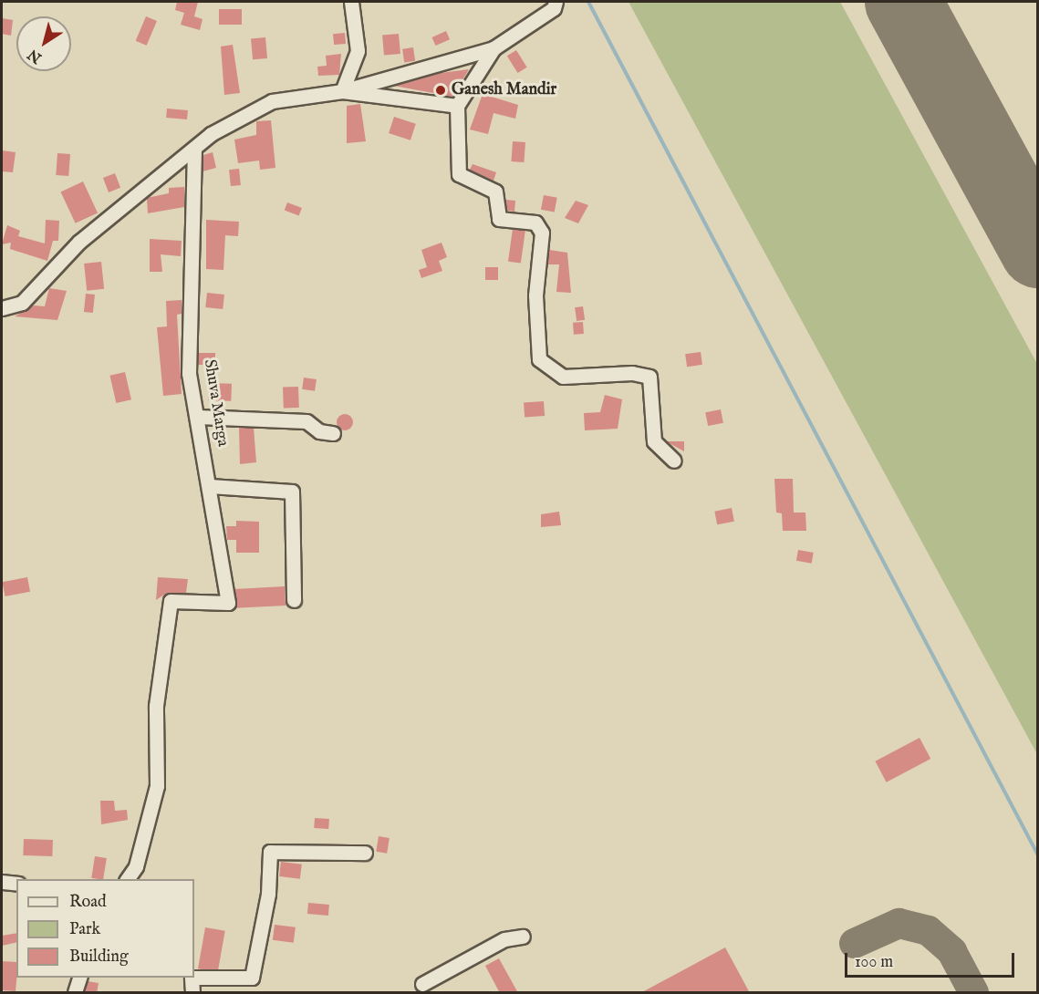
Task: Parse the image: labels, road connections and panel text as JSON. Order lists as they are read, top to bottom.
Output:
{
  "streets": {
    "street": ["Shuva Marga"]
  },
  "places": ["Ganesh Mandir"],
  "legend": ["Road", "Park", "Building"],
  "scale_bar": "100 m",
  "north": "bottom left"
}
